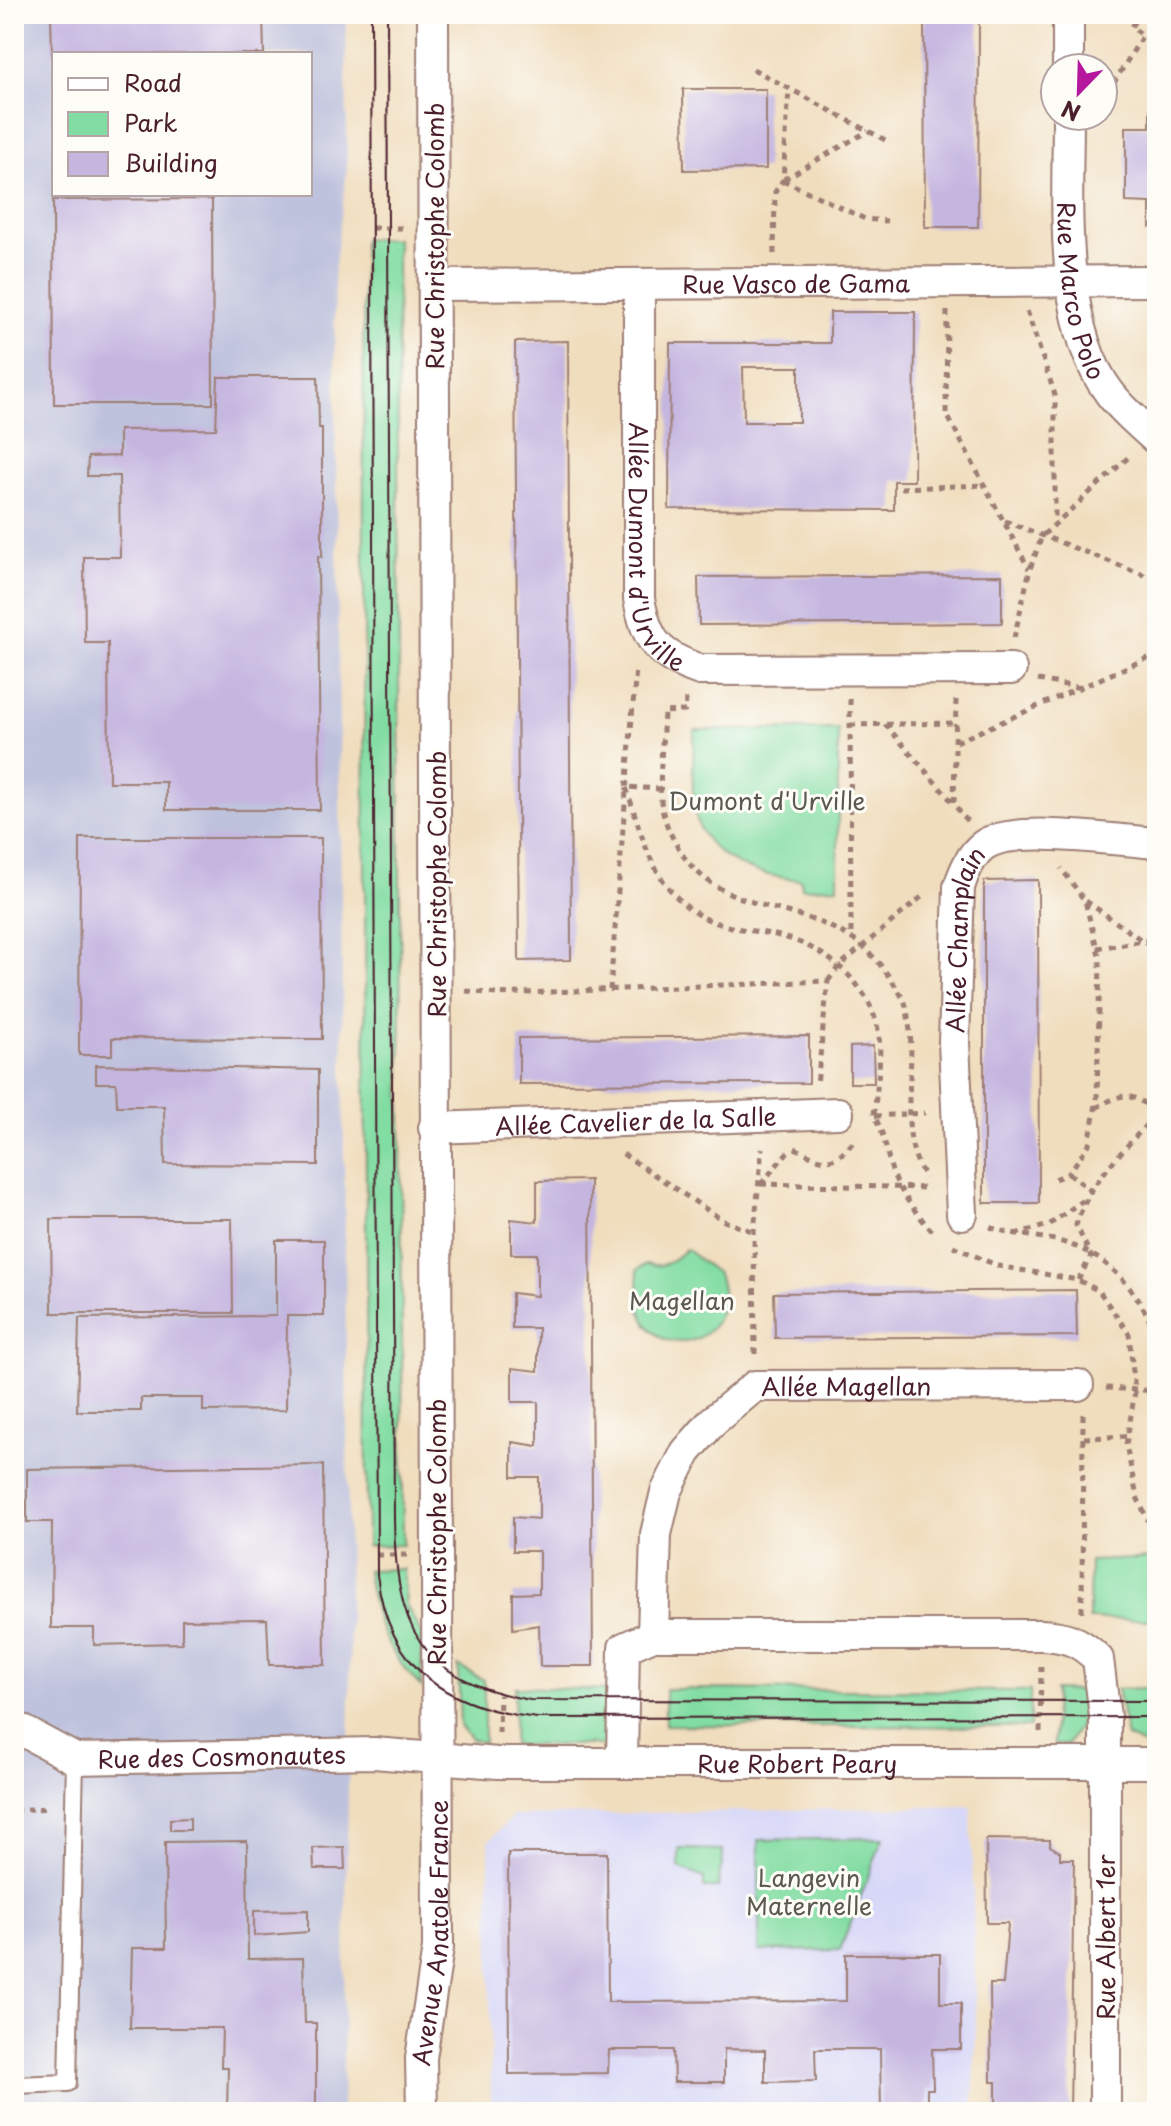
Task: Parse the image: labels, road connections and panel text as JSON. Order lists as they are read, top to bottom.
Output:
{
  "streets": {
    "street": [
      "Rue Christophe Colomb",
      "Rue Vasco de Gama",
      "Rue Marco Polo",
      "Allée Dumont d'Urville",
      "Allée Champlain",
      "Allée Cavelier de la Salle",
      "Allée Magellan",
      "Rue des Cosmonautes",
      "Rue Robert Peary",
      "Avenue Anatole France",
      "Rue Albert 1er"
    ]
  },
  "crossings": [
    ["Rue Christophe Colomb", "Rue Vasco de Gama"],
    ["Rue Christophe Colomb", "Allée Cavelier de la Salle"],
    ["Rue Christophe Colomb", "Rue des Cosmonautes"],
    ["Rue Christophe Colomb", "Rue Robert Peary"],
    ["Rue Christophe Colomb", "Avenue Anatole France"],
    ["Rue Vasco de Gama", "Rue Marco Polo"],
    ["Rue Vasco de Gama", "Allée Dumont d'Urville"],
    ["Rue des Cosmonautes", "Rue Robert Peary"],
    ["Rue des Cosmonautes", "Avenue Anatole France"],
    ["Rue Robert Peary", "Avenue Anatole France"],
    ["Rue Robert Peary", "Rue Albert 1er"]
  ],
  "parks": ["Dumont d'Urville", "Magellan", "Langevin Maternelle"],
  "legend": ["Road", "Park", "Building"],
  "north": "bottom left"
}
